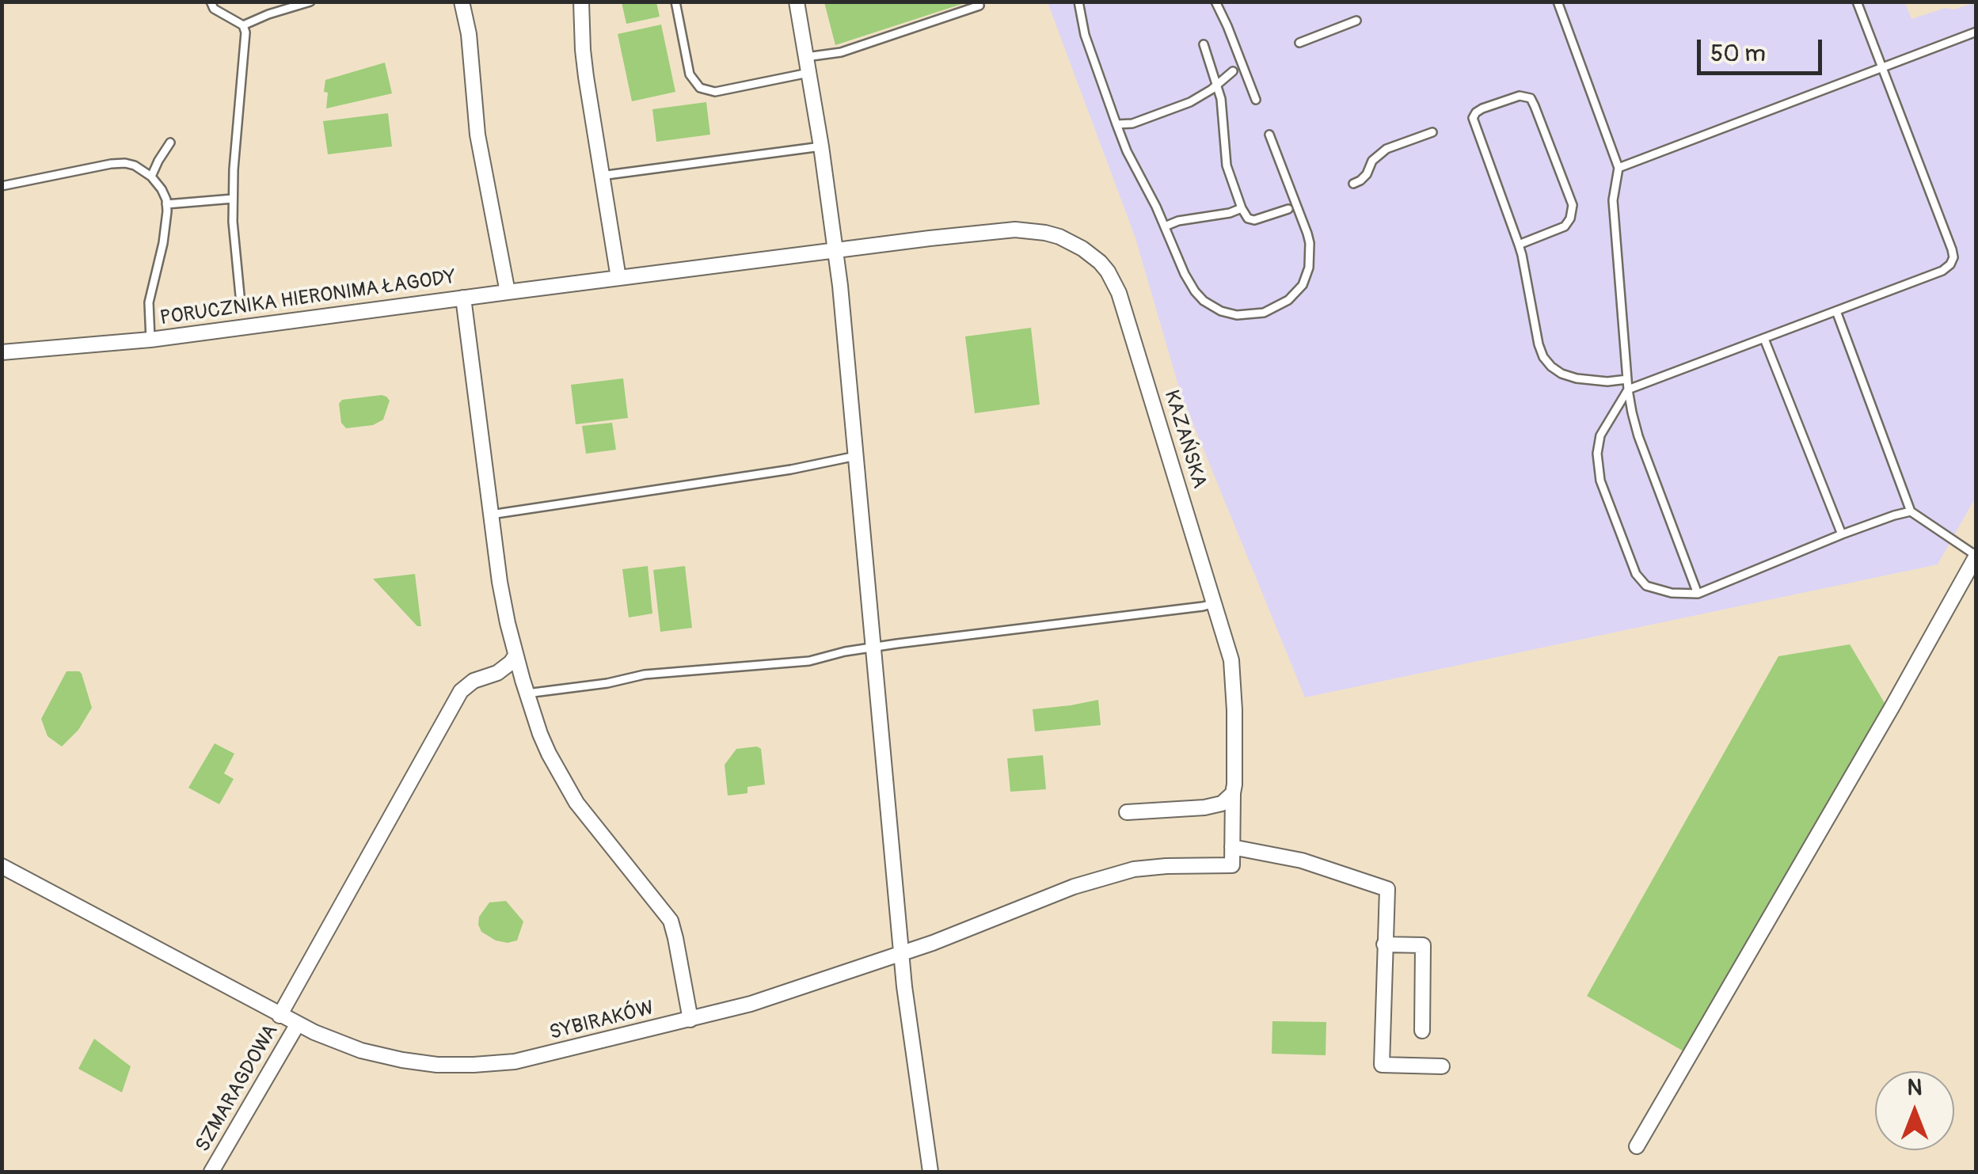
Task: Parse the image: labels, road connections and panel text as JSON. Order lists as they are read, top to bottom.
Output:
{
  "streets": {
    "street": [
      "PORUCZNIKA HIERONIMA ŁAGODY",
      "KAZAŃSKA",
      "SYBIRAKÓW",
      "SZMARAGDOWA"
    ]
  },
  "crossings": [
    ["PORUCZNIKA HIERONIMA ŁAGODY", "KAZAŃSKA"],
    ["KAZAŃSKA", "SYBIRAKÓW"],
    ["SYBIRAKÓW", "SZMARAGDOWA"]
  ],
  "scale_bar": "50 m",
  "north": "top"
}
